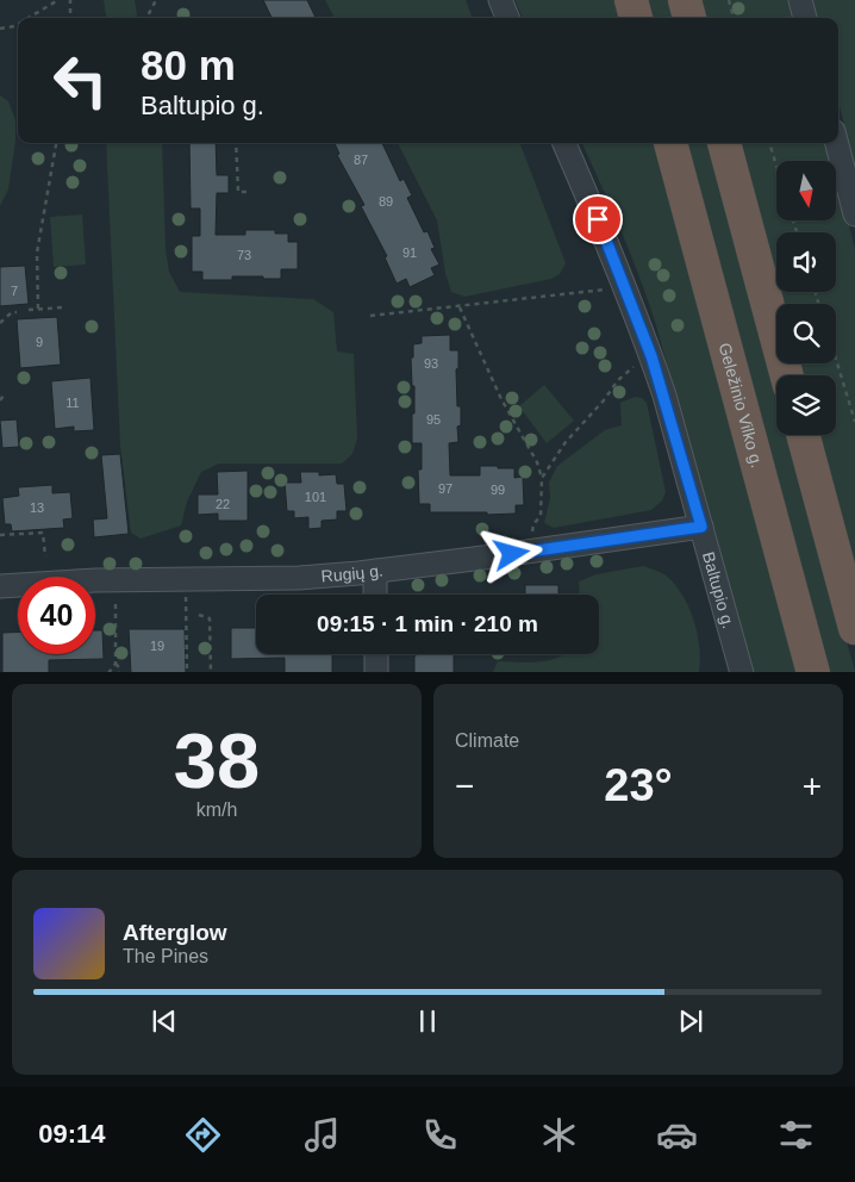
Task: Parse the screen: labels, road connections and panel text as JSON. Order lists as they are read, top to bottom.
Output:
{
  "streets": {
    "highway": ["Geležinio Vilko g."],
    "street": ["Rugių g.", "Baltupio g."]
  },
  "crossings": [
    ["Rugių g.", "Baltupio g."]
  ],
  "house_numbers": [
    "87",
    "89",
    "91",
    "73",
    "7",
    "9",
    "93",
    "11",
    "95",
    "97",
    "99",
    "101",
    "22",
    "13",
    "19"
  ],
  "north": "bottom",
  "page": {
    "turn": ["80 m", "Baltupio g."],
    "limit": "40",
    "trip": "09:15 · 1 min · 210 m",
    "tile": [
      ["38", "km/h"],
      "Climate"
    ],
    "heat": ["−", "23°", "+"],
    "song": ["Afterglow", "The Pines"],
    "tabs": "09:14"
  }
}
